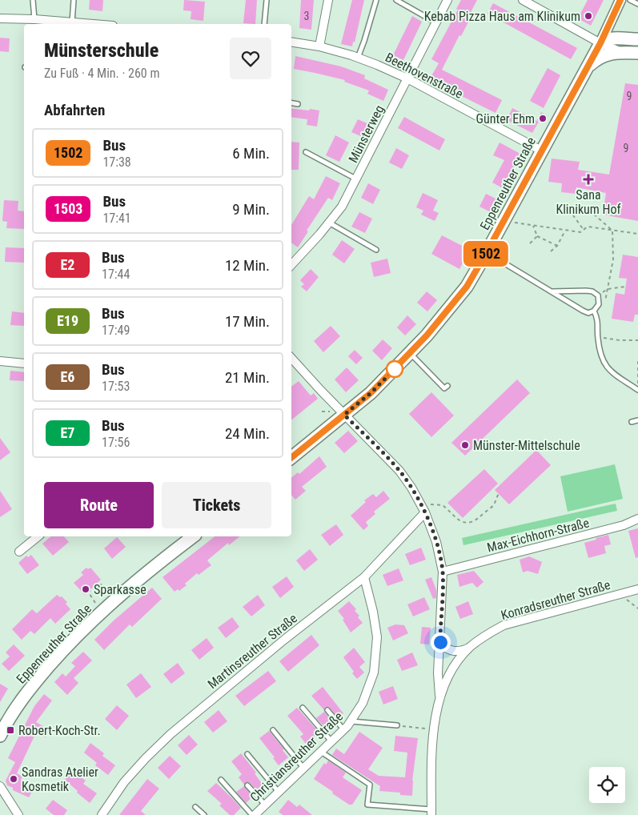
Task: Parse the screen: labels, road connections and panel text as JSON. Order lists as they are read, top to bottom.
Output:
{
  "streets": {
    "main road": ["Eppenreuther Straße"],
    "street": [
      "Beethovenstraße",
      "Münsterweg",
      "Max-Eichhorn-Straße",
      "Konradsreuther Straße",
      "Martinsreuther Straße",
      "Christiansreuther Straße"
    ]
  },
  "crossings": [
    ["Beethovenstraße", "Münsterweg"],
    ["Beethovenstraße", "Eppenreuther Straße"],
    ["Martinsreuther Straße", "Christiansreuther Straße"]
  ],
  "places": {
    "other": [
      "Kebab Pizza Haus am Klinikum",
      "Günter Ehm",
      "Münster-Mittelschule",
      "Sparkasse",
      "Sandras Atelier Kosmetik"
    ],
    "health": ["Sana Klinikum Hof"],
    "transit": ["Robert-Koch-Str."]
  },
  "lines": ["bus line 1502"],
  "house_numbers": ["3", "9", "9"],
  "page": {
    "on_map": "1502",
    "heading": [
      ["Münsterschule", "Zu Fuß · 4 Min. · 260 m"],
      "Abfahrten"
    ],
    "list": [
      {
        "mark": "1502",
        "name": "Bus",
        "note": "17:38",
        "value": "6 Min."
      },
      {
        "mark": "1503",
        "name": "Bus",
        "note": "17:41",
        "value": "9 Min."
      },
      {
        "mark": "E2",
        "name": "Bus",
        "note": "17:44",
        "value": "12 Min."
      },
      {
        "mark": "E19",
        "name": "Bus",
        "note": "17:49",
        "value": "17 Min."
      },
      {
        "mark": "E6",
        "name": "Bus",
        "note": "17:53",
        "value": "21 Min."
      },
      {
        "mark": "E7",
        "name": "Bus",
        "note": "17:56",
        "value": "24 Min."
      }
    ],
    "buttons": ["Route", "Tickets"]
  }
}
